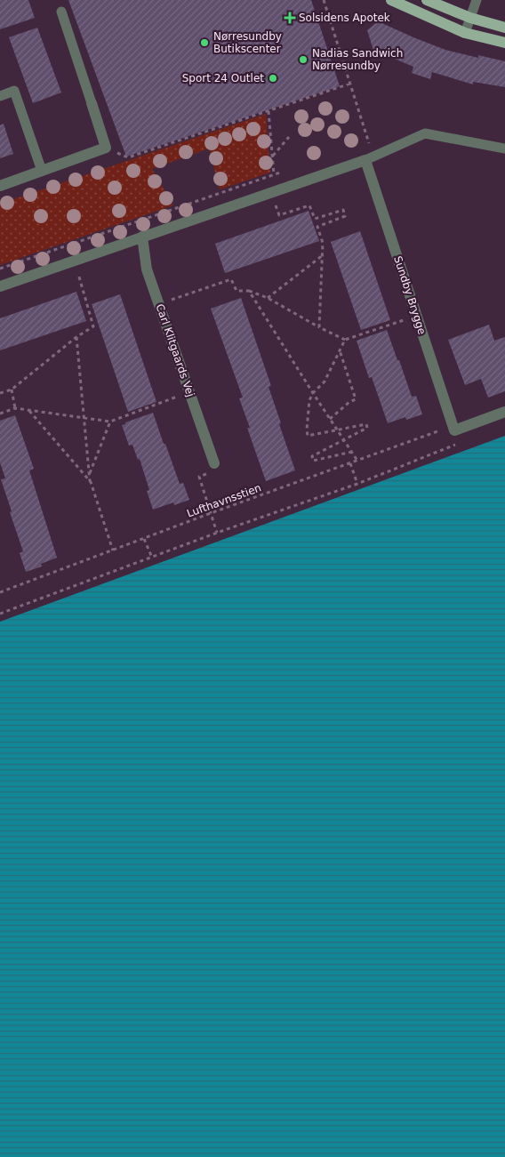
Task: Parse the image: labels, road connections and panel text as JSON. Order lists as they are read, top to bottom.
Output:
{
  "streets": {
    "street": ["Sundby Brygge", "Carl Klitgaards Vej"],
    "path": ["Lufthavnsstien"]
  },
  "crossings": [
    ["Sundby Brygge", "Lufthavnsstien"]
  ],
  "places": {
    "health": ["Solsidens Apotek"],
    "other": ["Nørresundby Butikscenter", "Nadias Sandwich Nørresundby", "Sport 24 Outlet"]
  }
}
